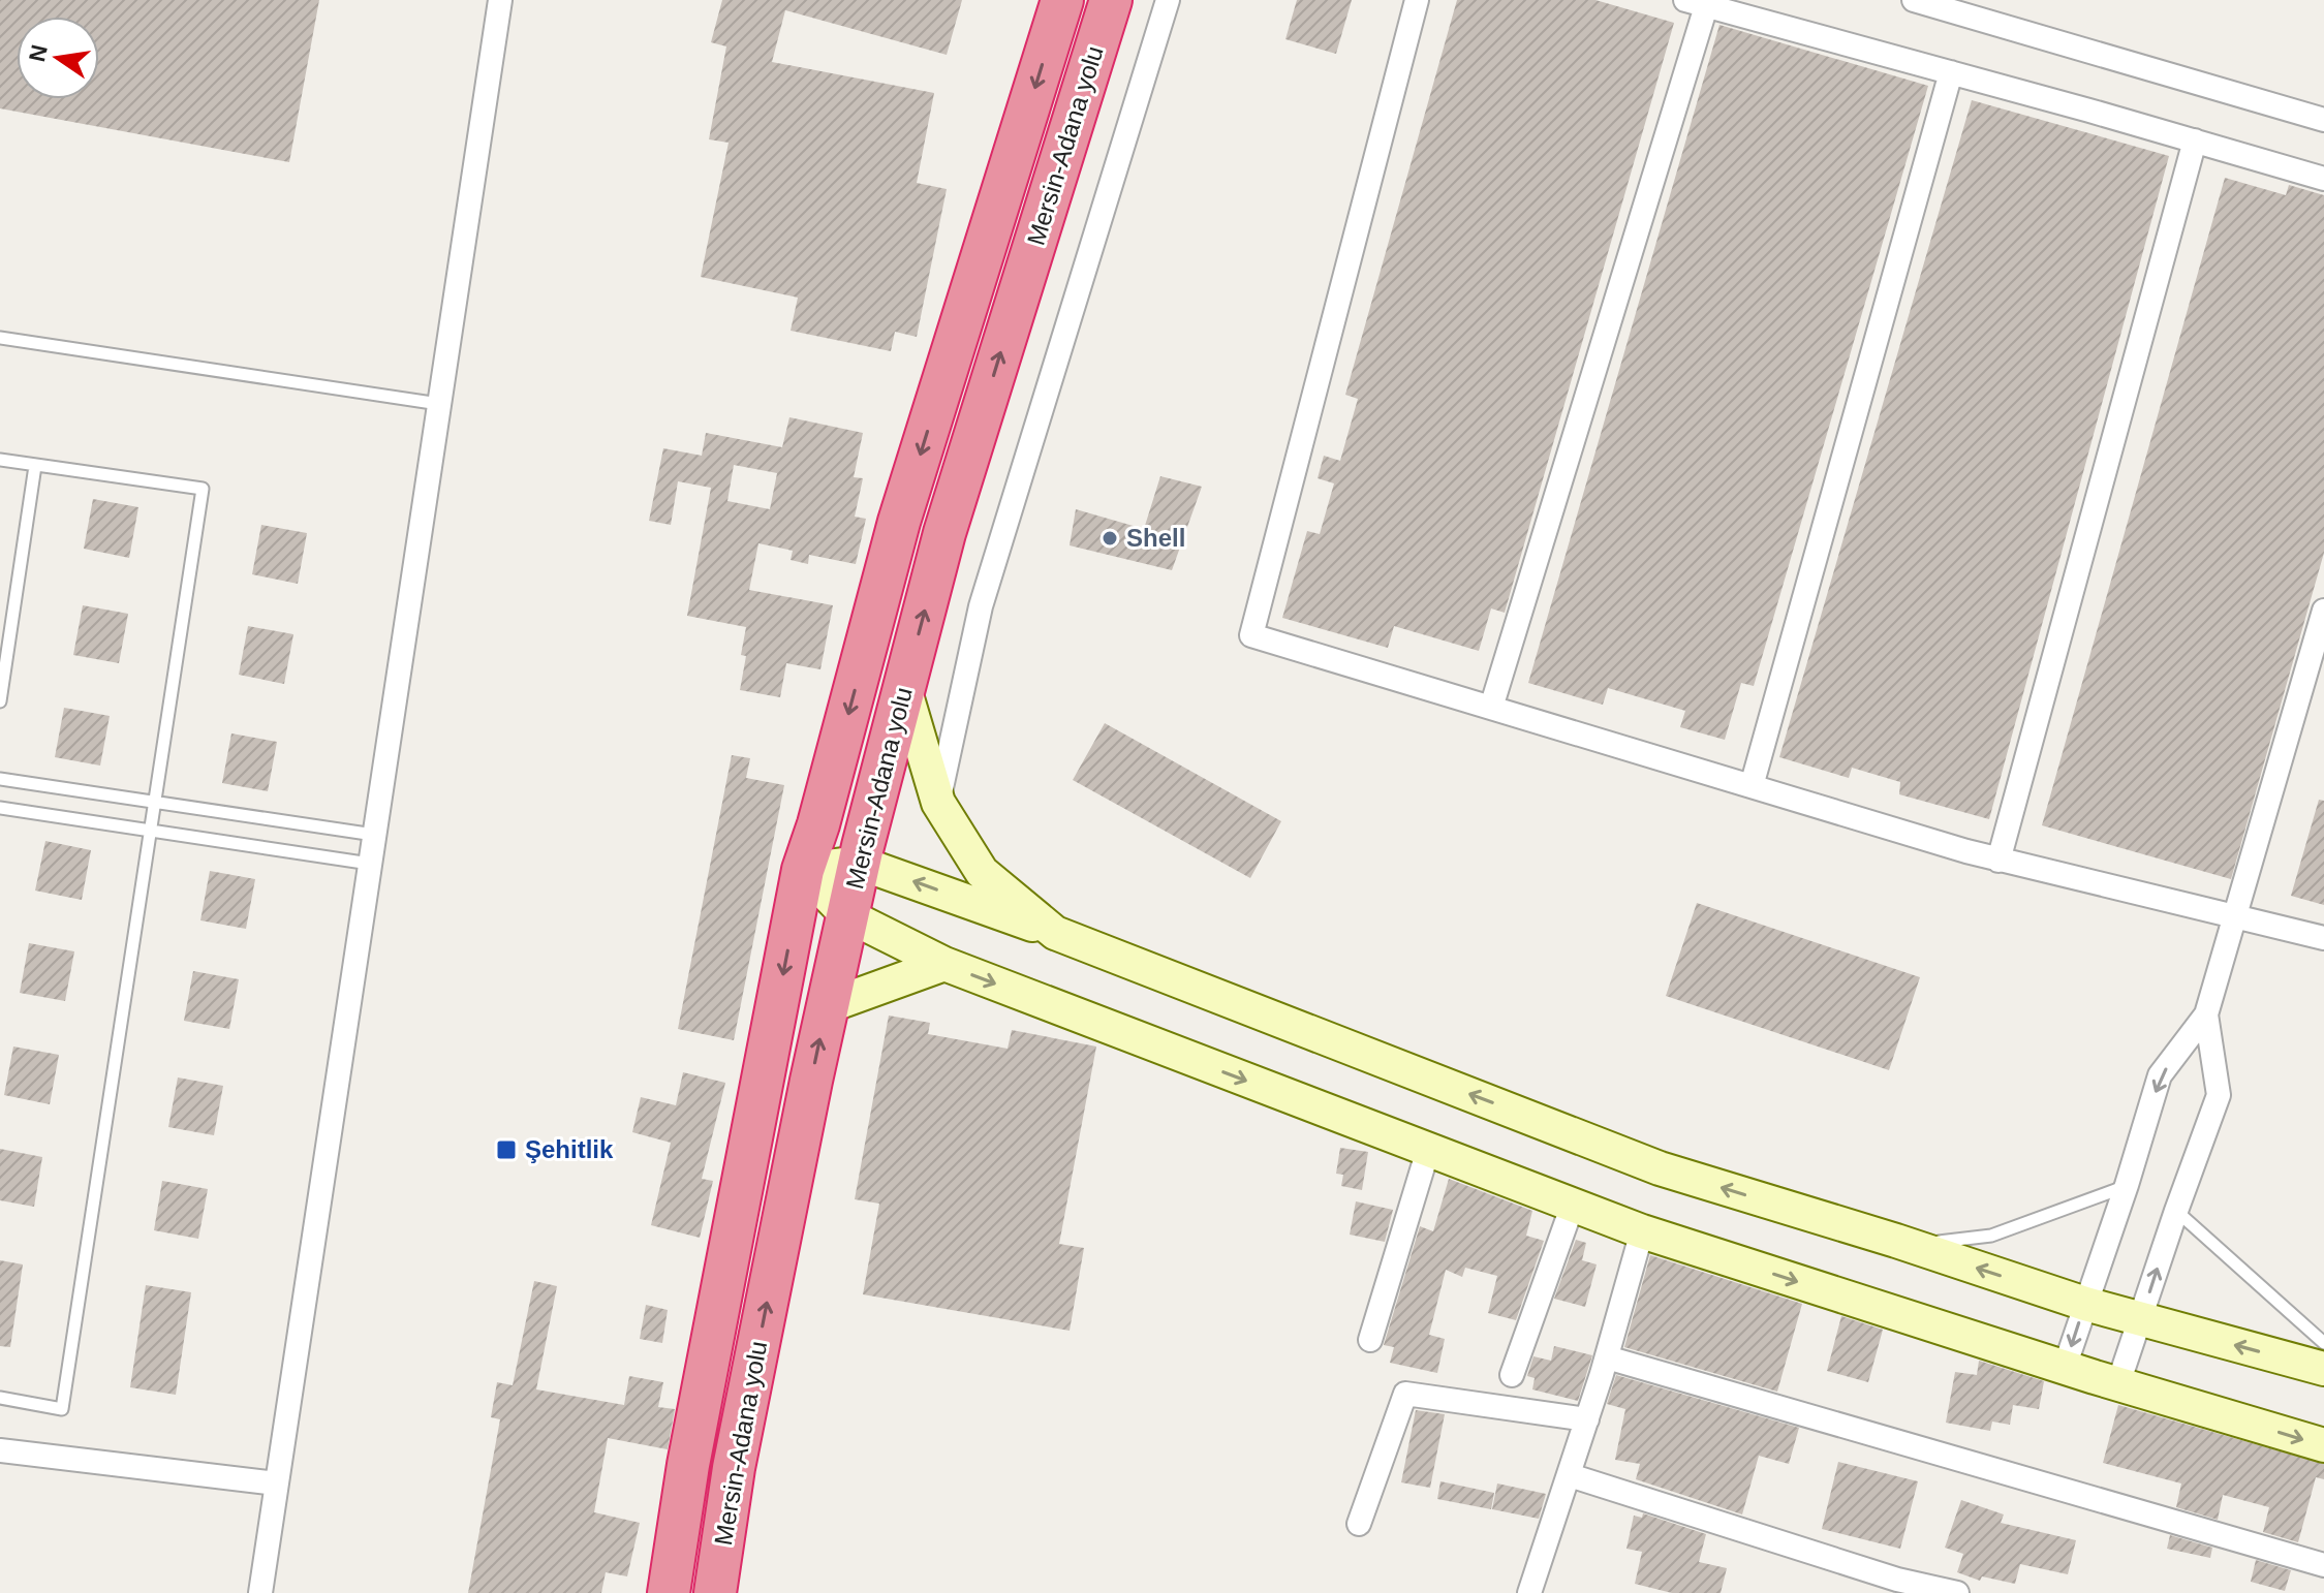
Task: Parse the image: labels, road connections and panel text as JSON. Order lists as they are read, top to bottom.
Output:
{
  "streets": {
    "highway": ["Mersin-Adana yolu"]
  },
  "places": {
    "other": ["Shell"],
    "transit": ["Şehitlik"]
  },
  "north": "left"
}
